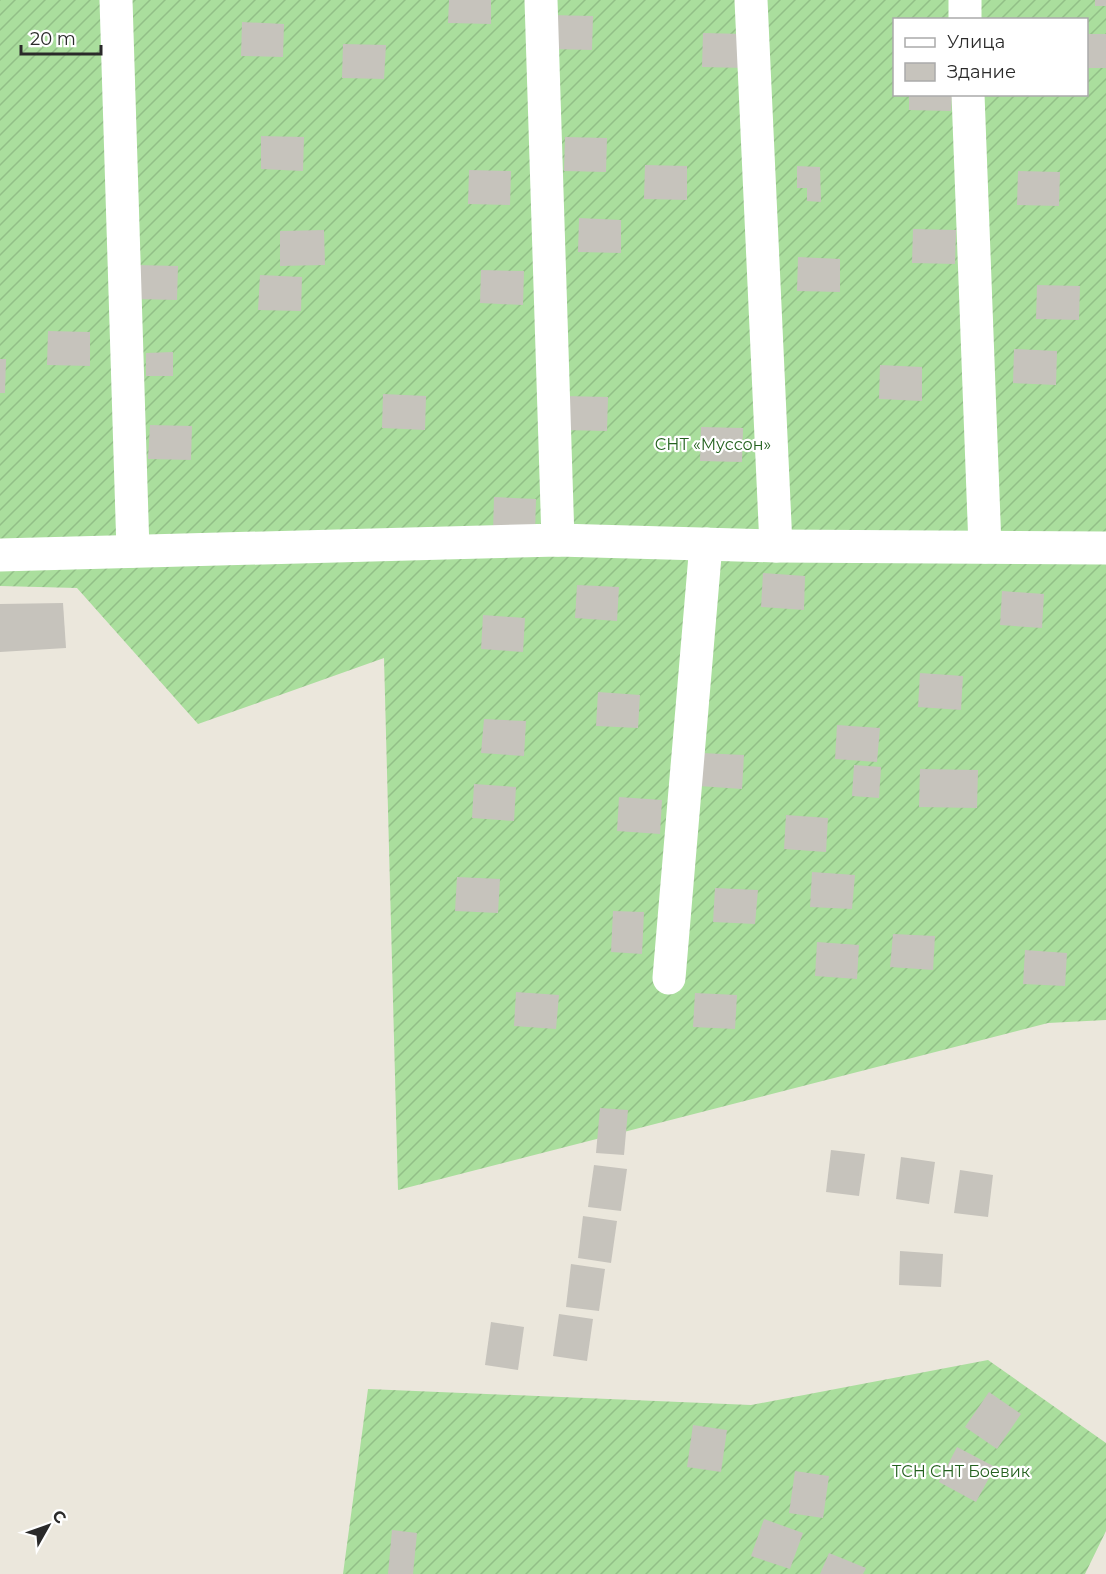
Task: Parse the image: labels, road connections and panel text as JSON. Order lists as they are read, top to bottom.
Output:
{
  "parks": ["СНТ «Муссон»", "ТСН СНТ Боевик"],
  "legend": ["Улица", "Здание"],
  "scale_bar": "20 m",
  "north": "top right"
}
